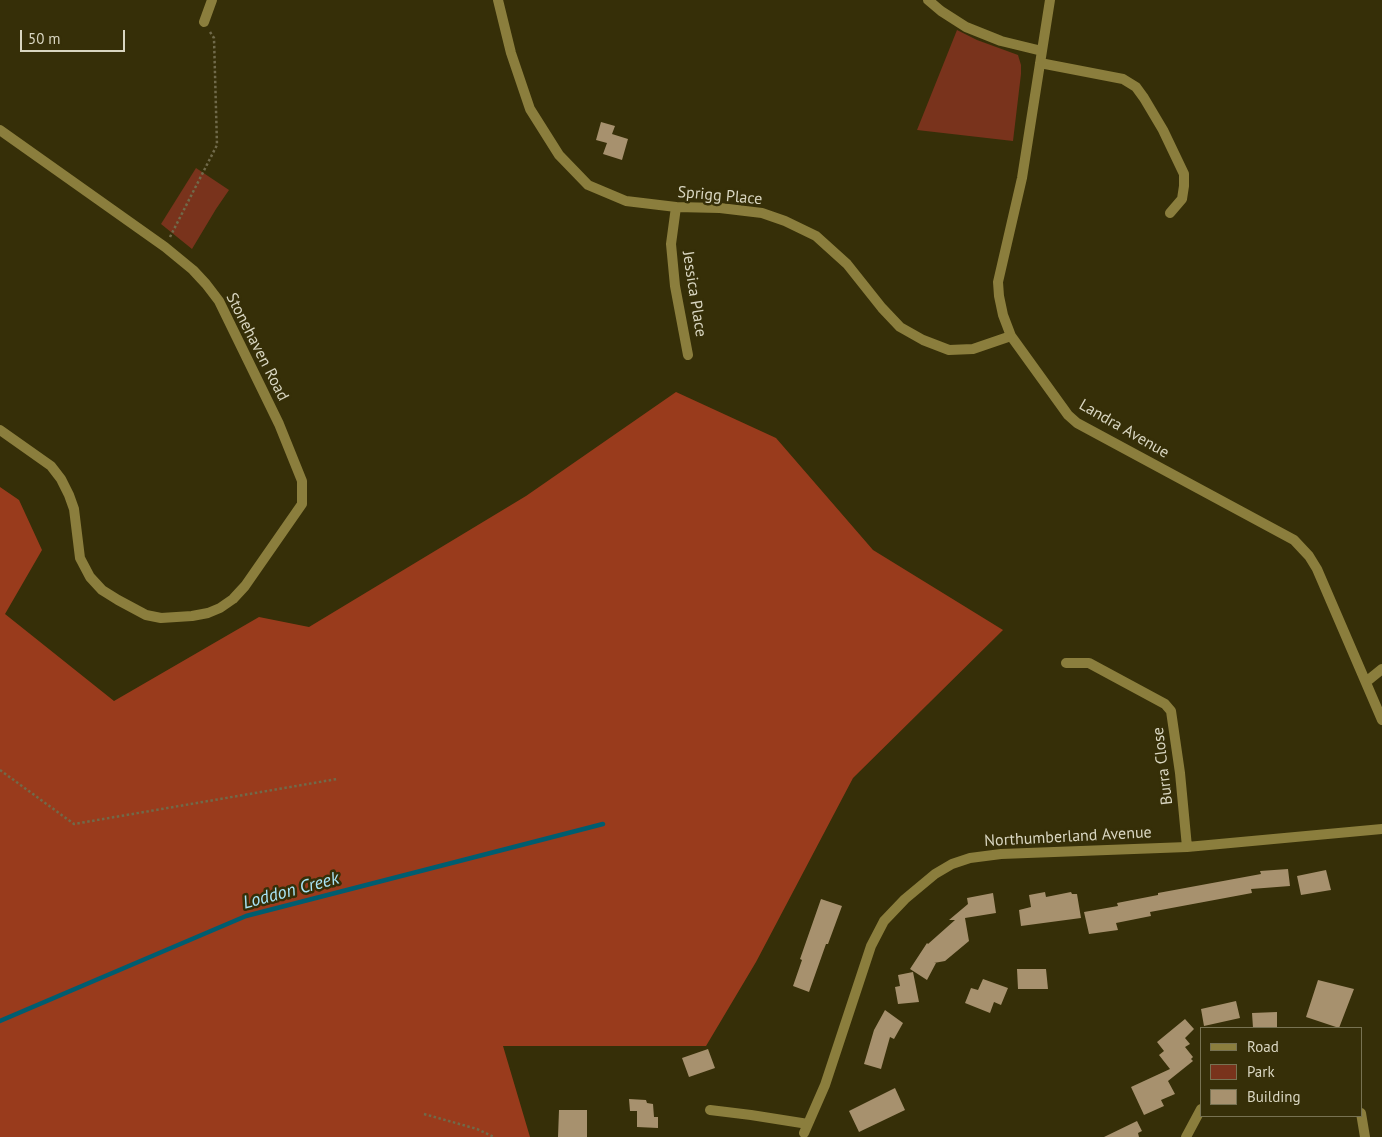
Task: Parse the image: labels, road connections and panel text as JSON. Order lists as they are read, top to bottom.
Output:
{
  "streets": {
    "street": [
      "Sprigg Place",
      "Jessica Place",
      "Stonehaven Road",
      "Landra Avenue",
      "Burra Close",
      "Northumberland Avenue"
    ]
  },
  "crossings": [
    ["Sprigg Place", "Jessica Place"],
    ["Sprigg Place", "Landra Avenue"],
    ["Burra Close", "Northumberland Avenue"]
  ],
  "water": ["Loddon Creek"],
  "legend": ["Road", "Park", "Building"],
  "scale_bar": "50 m"
}
